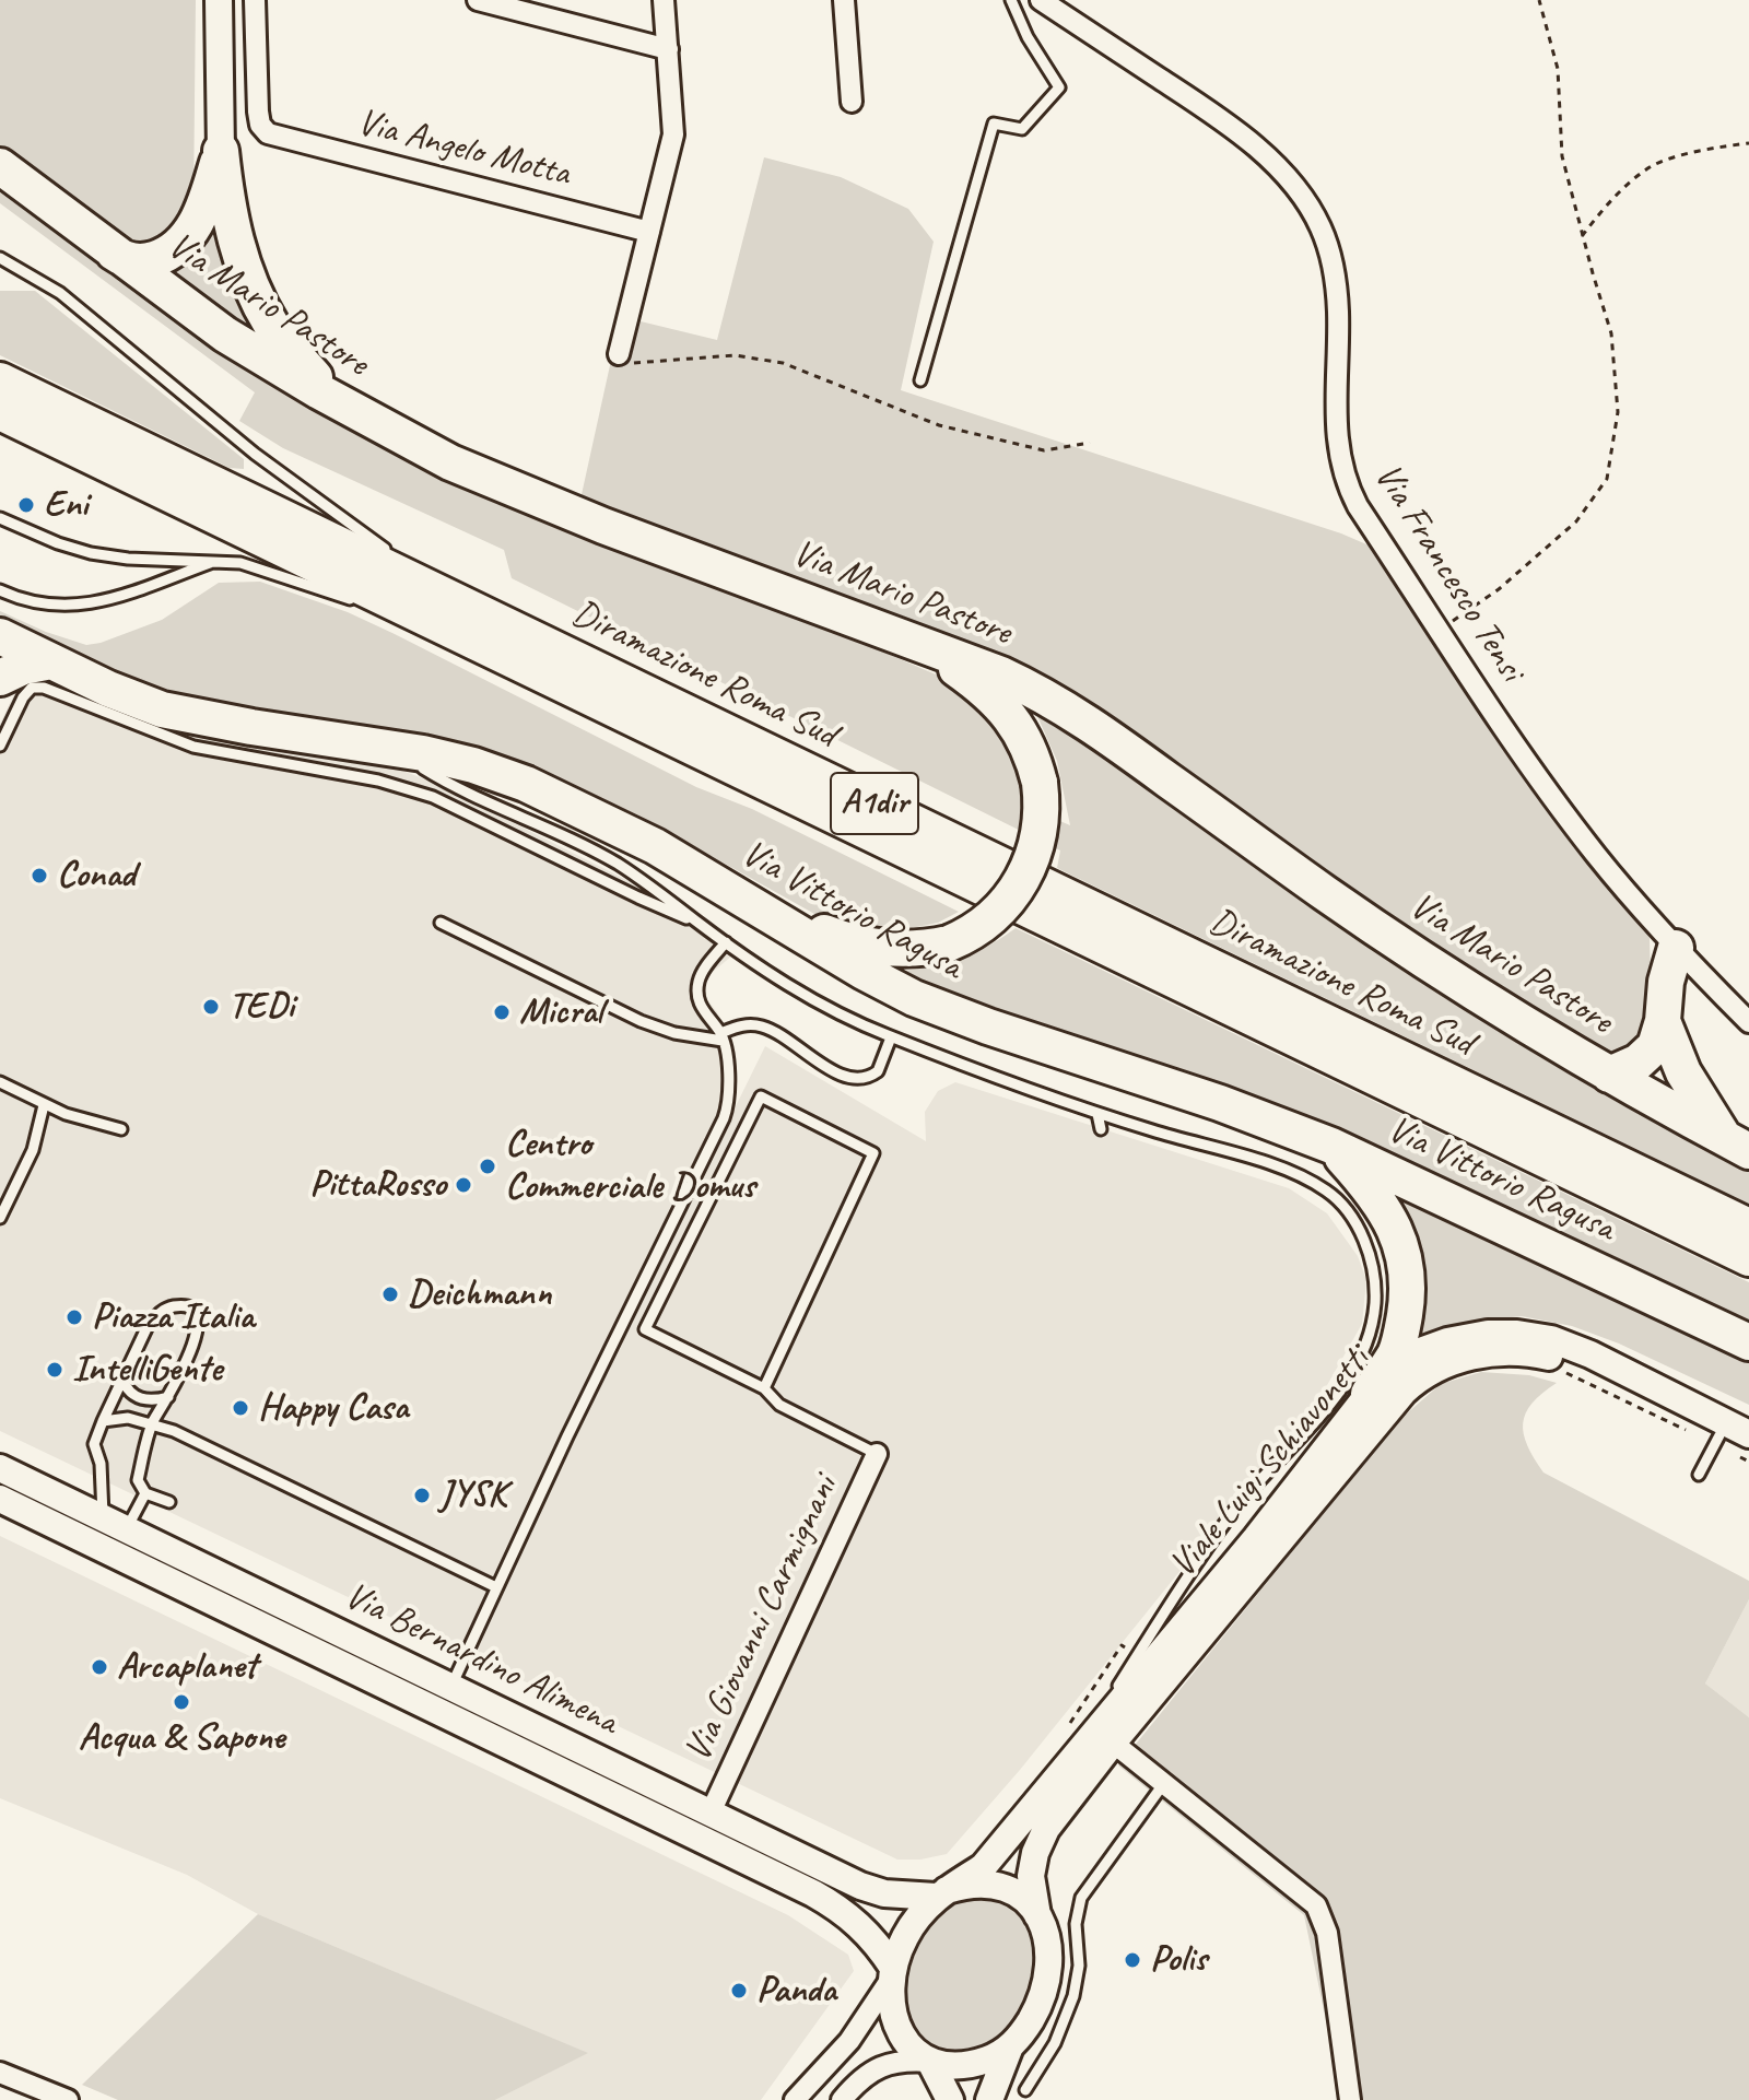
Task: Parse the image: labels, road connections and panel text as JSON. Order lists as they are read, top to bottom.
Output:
{
  "streets": {
    "highway": [
      "Via Mario Pastore",
      "Diramazione Roma Sud",
      "A1dir",
      "Via Vittorio Ragusa"
    ],
    "street": [
      "Via Angelo Motta",
      "Via Francesco Tensi",
      "Viale Luigi Schiavonetti",
      "Via Giovanni Carmignani",
      "Via Bernardino Alimena"
    ]
  },
  "crossings": [
    ["Viale Luigi Schiavonetti", "Via Bernardino Alimena"],
    ["Via Giovanni Carmignani", "Via Bernardino Alimena"]
  ],
  "places": [
    "Eni",
    "Conad",
    "TEDi",
    "Micral",
    "Centro Commerciale Domus",
    "PittaRosso",
    "Deichmann",
    "Piazza Italia",
    "IntelliGente",
    "Happy Casa",
    "JYSK",
    "Arcaplanet",
    "Acqua & Sapone",
    "Polis",
    "Panda"
  ]
}
